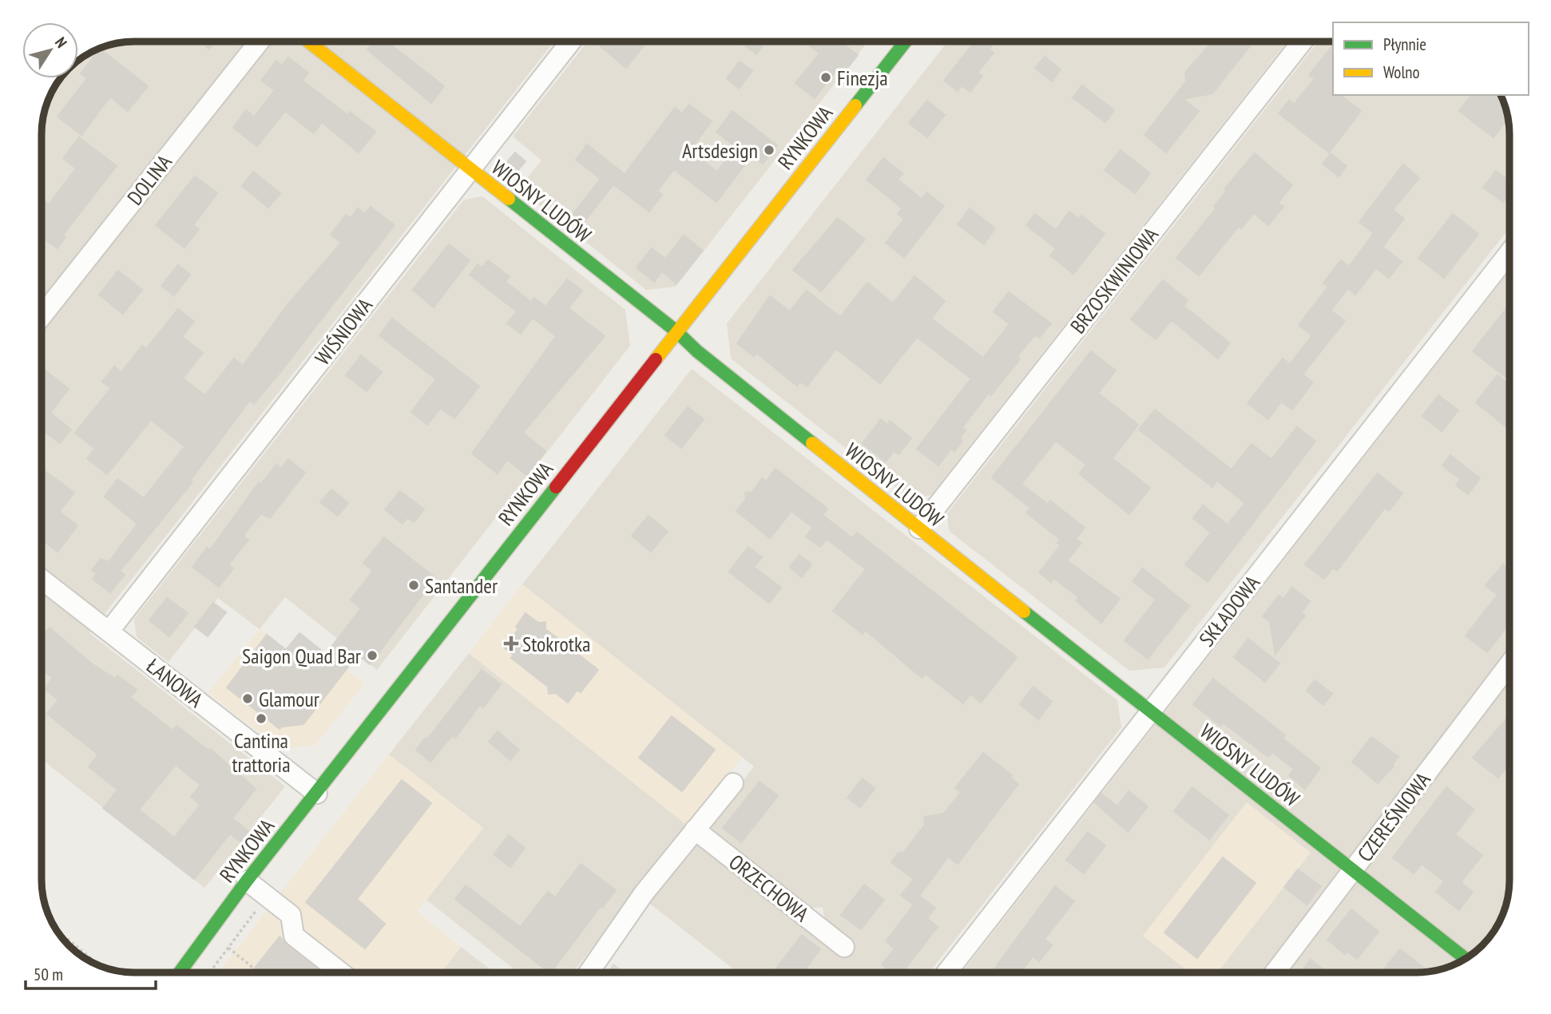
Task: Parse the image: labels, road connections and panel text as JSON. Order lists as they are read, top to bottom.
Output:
{
  "streets": {
    "street": [
      "RYNKOWA",
      "DOLINA",
      "WIOSNY LUDÓW",
      "BRZOSKWINIOWA",
      "WIŚNIOWA",
      "SKŁADOWA",
      "ŁANOWA",
      "CZEREŚNIOWA",
      "ORZECHOWA"
    ]
  },
  "crossings": [
    ["RYNKOWA", "WIOSNY LUDÓW"],
    ["RYNKOWA", "ŁANOWA"],
    ["WIOSNY LUDÓW", "BRZOSKWINIOWA"],
    ["WIOSNY LUDÓW", "WIŚNIOWA"],
    ["WIOSNY LUDÓW", "SKŁADOWA"],
    ["WIOSNY LUDÓW", "CZEREŚNIOWA"],
    ["WIŚNIOWA", "ŁANOWA"]
  ],
  "places": {
    "other": [
      "Finezja",
      "Artsdesign",
      "Santander",
      "Saigon Quad Bar",
      "Glamour",
      "Cantina trattoria"
    ],
    "health": ["Stokrotka"]
  },
  "legend": ["Płynnie", "Wolno"],
  "scale_bar": "50 m",
  "north": "top right"
}
